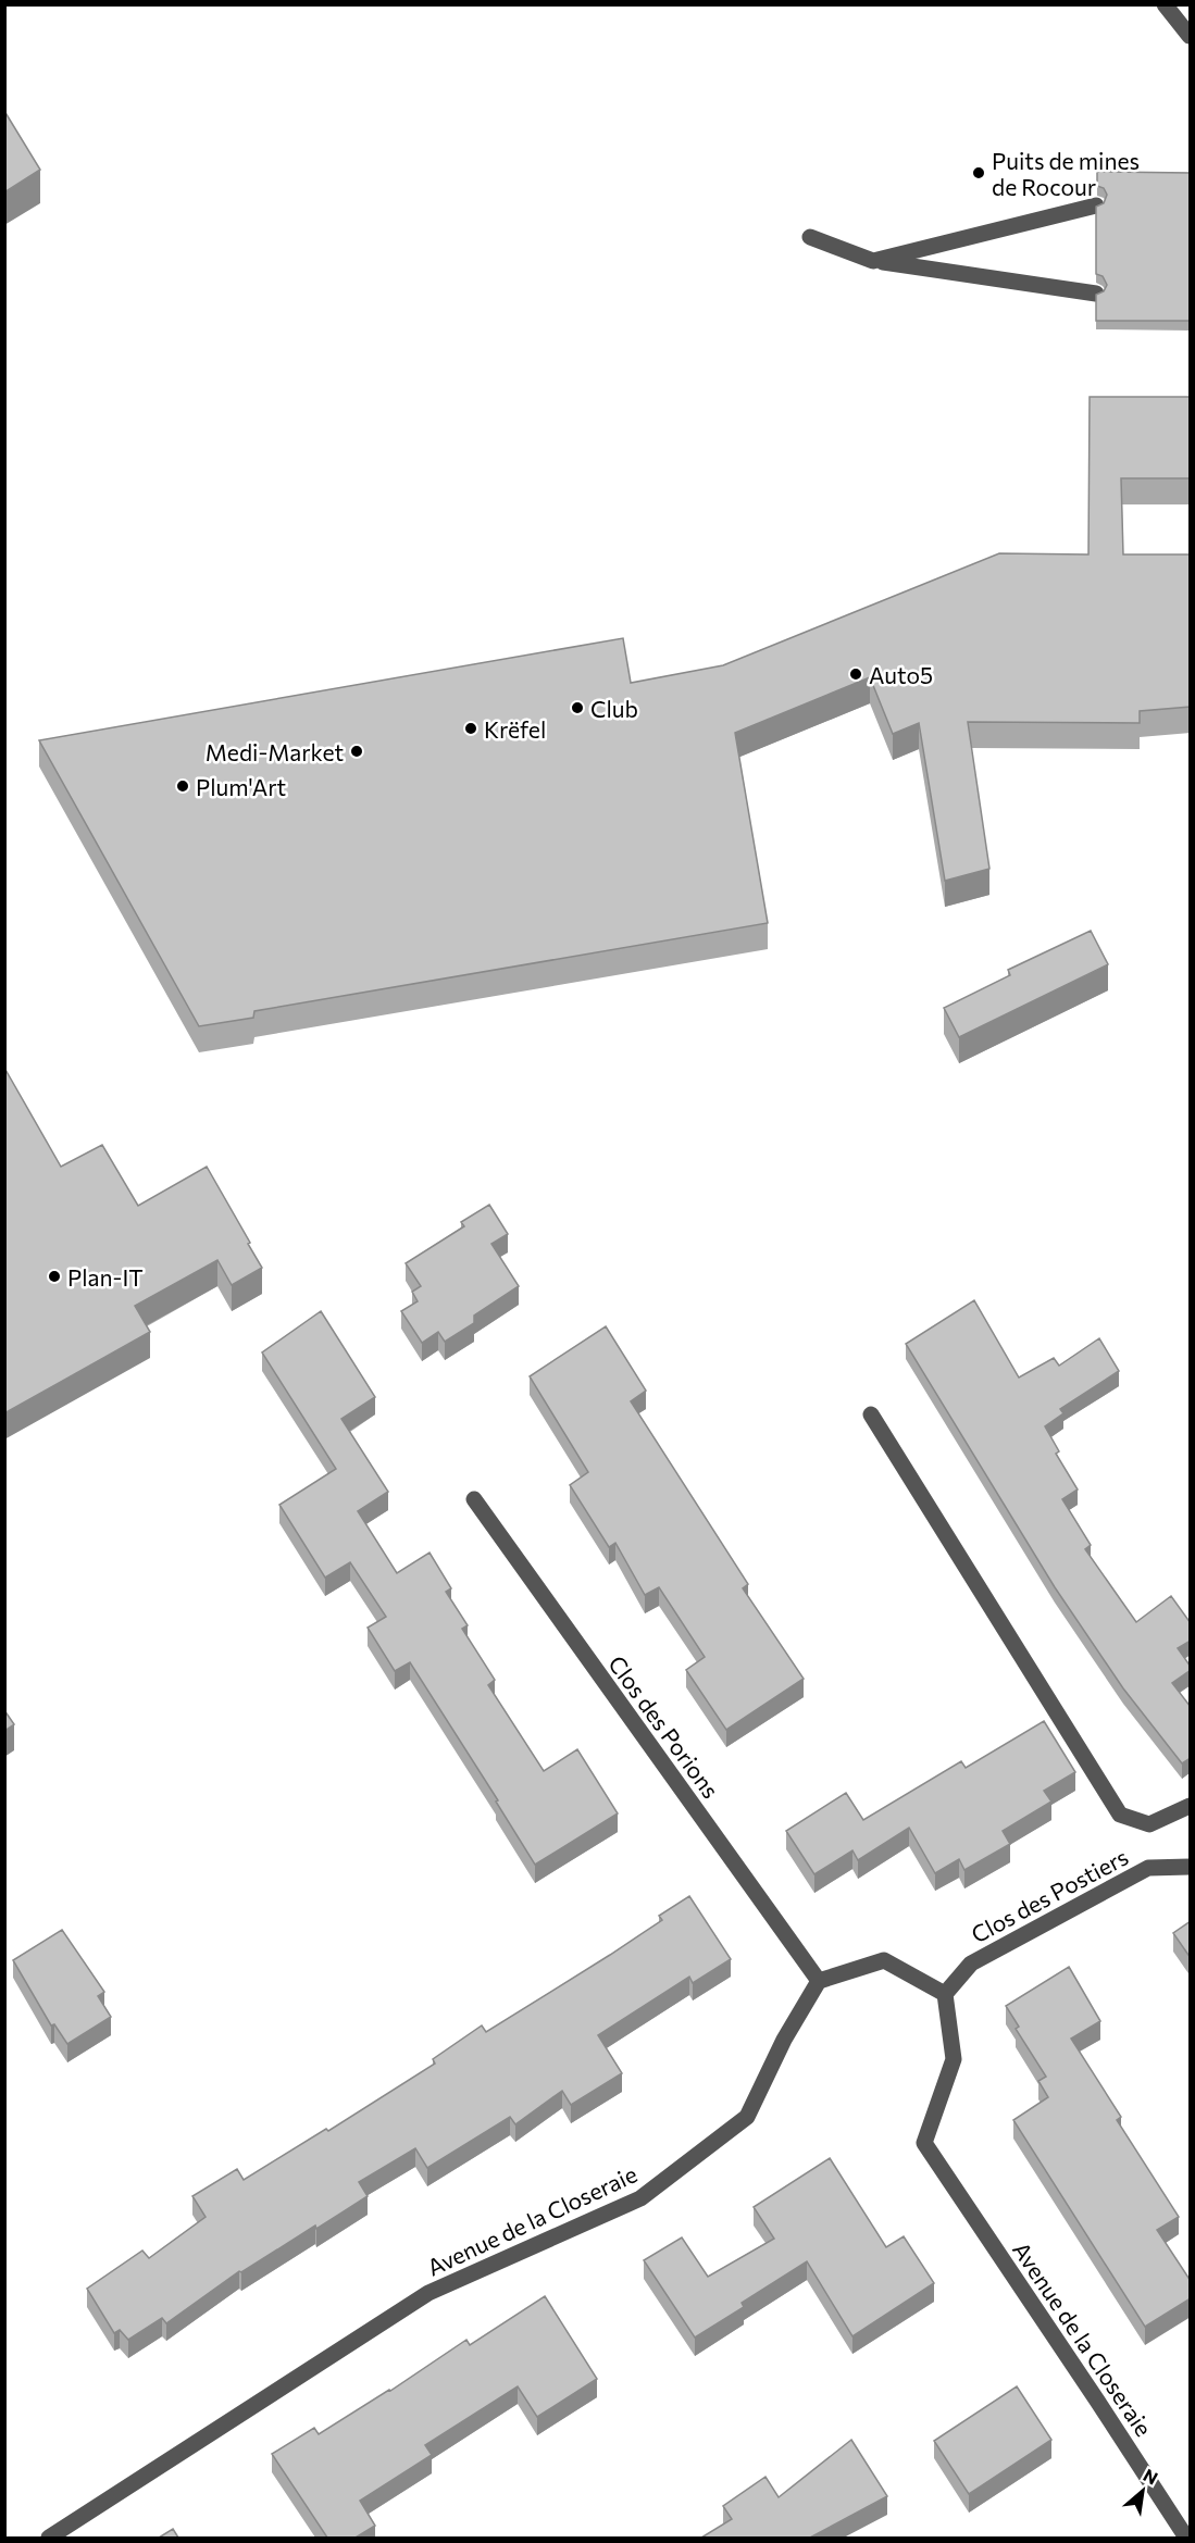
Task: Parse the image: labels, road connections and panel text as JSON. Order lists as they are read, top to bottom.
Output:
{
  "streets": {
    "street": ["Clos des Porions", "Clos des Postiers", "Avenue de la Closeraie"]
  },
  "crossings": [
    ["Clos des Porions", "Avenue de la Closeraie"],
    ["Clos des Postiers", "Avenue de la Closeraie"]
  ],
  "places": [
    "Puits de mines de Rocour",
    "Auto5",
    "Club",
    "Krëfel",
    "Medi-Market",
    "Plum'Art",
    "Plan-IT"
  ],
  "north": "top right"
}
